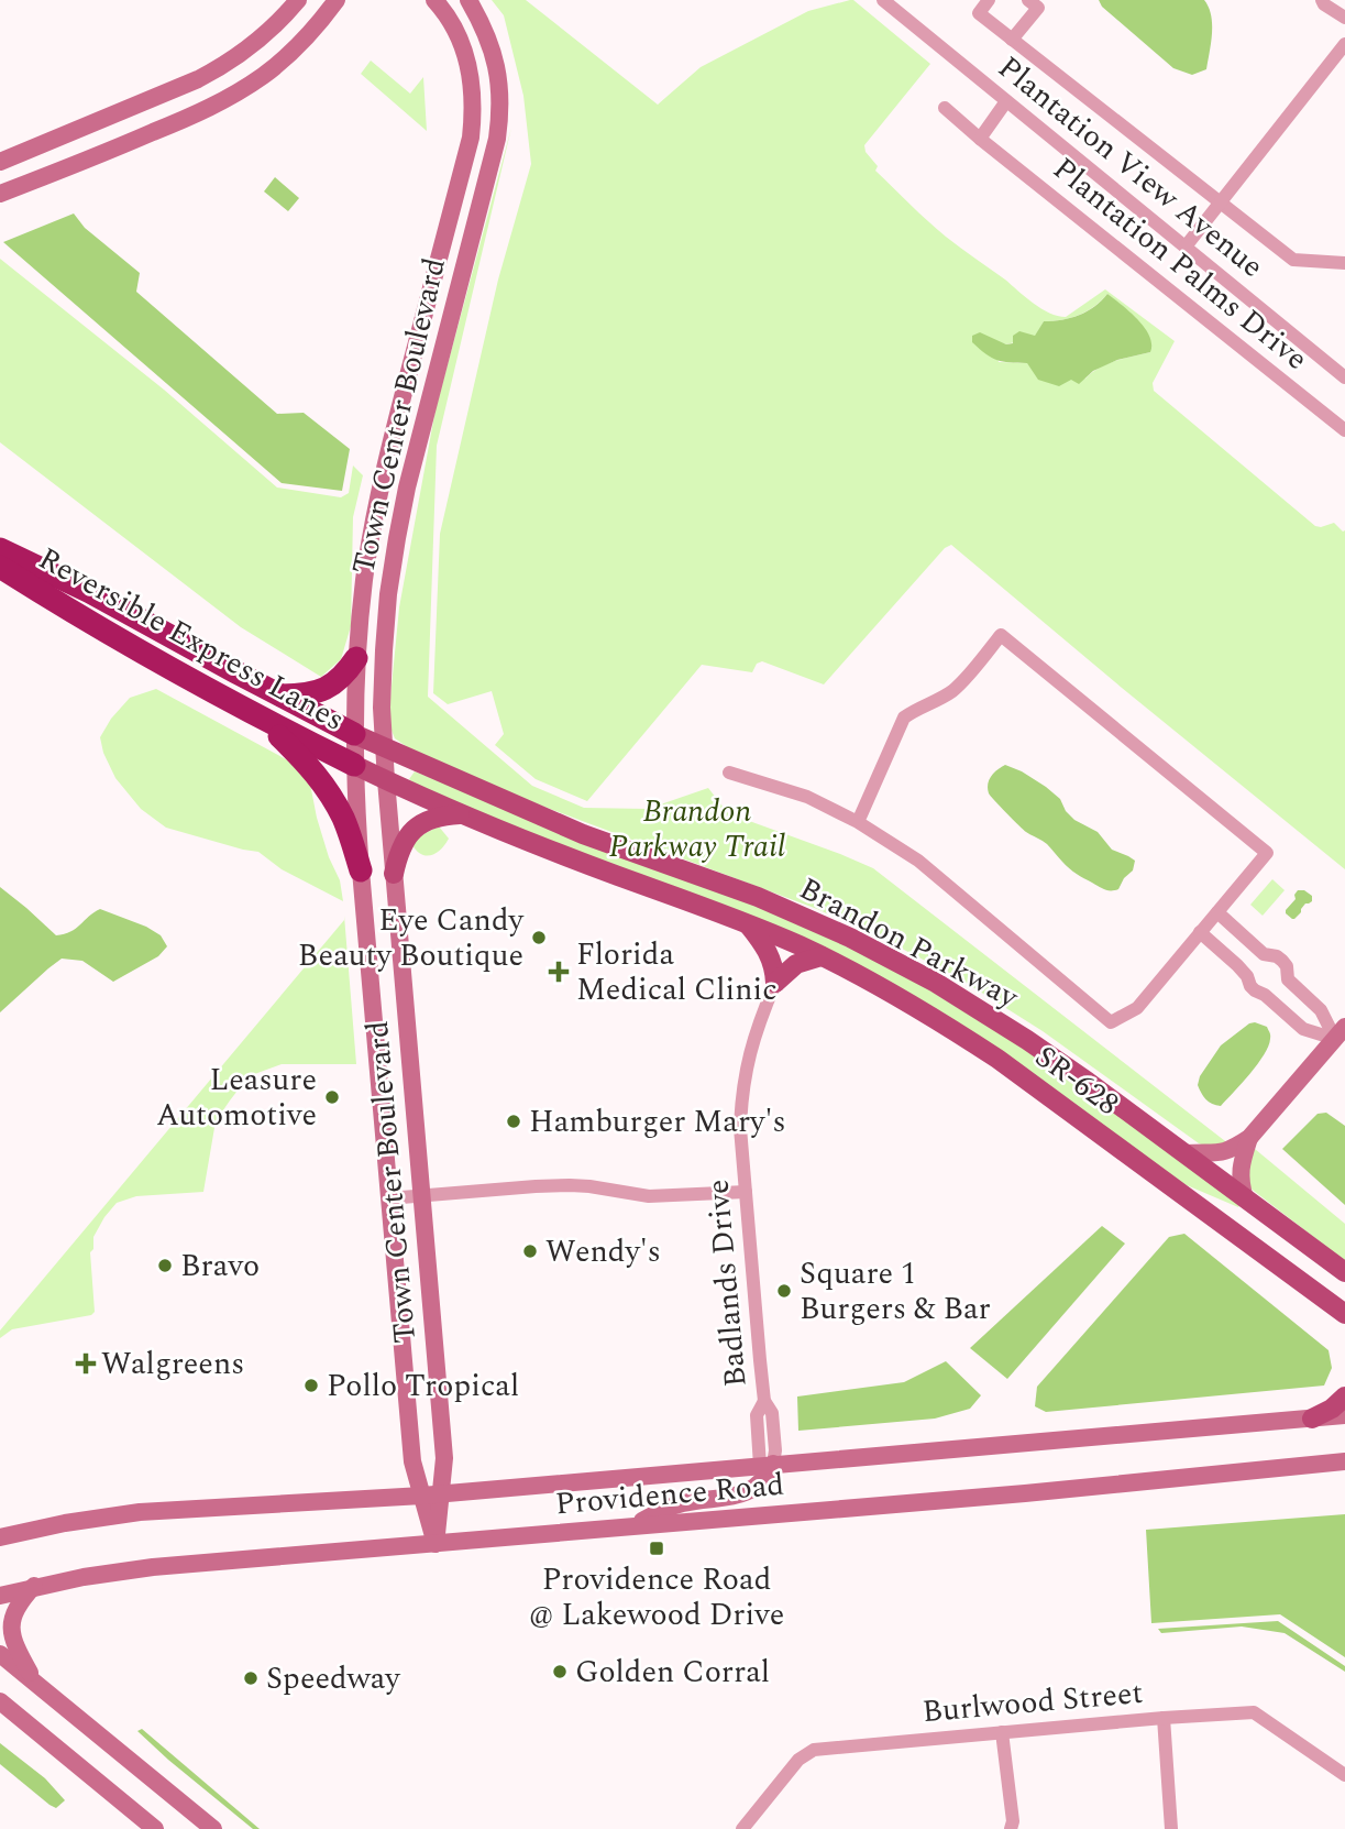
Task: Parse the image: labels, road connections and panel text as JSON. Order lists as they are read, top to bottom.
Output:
{
  "streets": {
    "highway": ["Reversible Express Lanes"],
    "main road": ["Brandon Parkway", "SR-628"],
    "street": [
      "Plantation View Avenue",
      "Plantation Palms Drive",
      "Town Center Boulevard",
      "Badlands Drive",
      "Providence Road",
      "Burlwood Street"
    ]
  },
  "crossings": [
    ["Town Center Boulevard", "Reversible Express Lanes"],
    ["Town Center Boulevard", "Brandon Parkway"],
    ["Town Center Boulevard", "Providence Road"],
    ["Reversible Express Lanes", "Brandon Parkway"],
    ["Badlands Drive", "Providence Road"]
  ],
  "parks": ["Brandon Parkway Trail"],
  "places": {
    "other": [
      "Eye Candy Beauty Boutique",
      "Leasure Automotive",
      "Hamburger Mary's",
      "Wendy's",
      "Bravo",
      "Square 1 Burgers & Bar",
      "Pollo Tropical",
      "Golden Corral",
      "Speedway"
    ],
    "health": ["Florida Medical Clinic", "Walgreens"],
    "transit": ["Providence Road @ Lakewood Drive"]
  }
}
